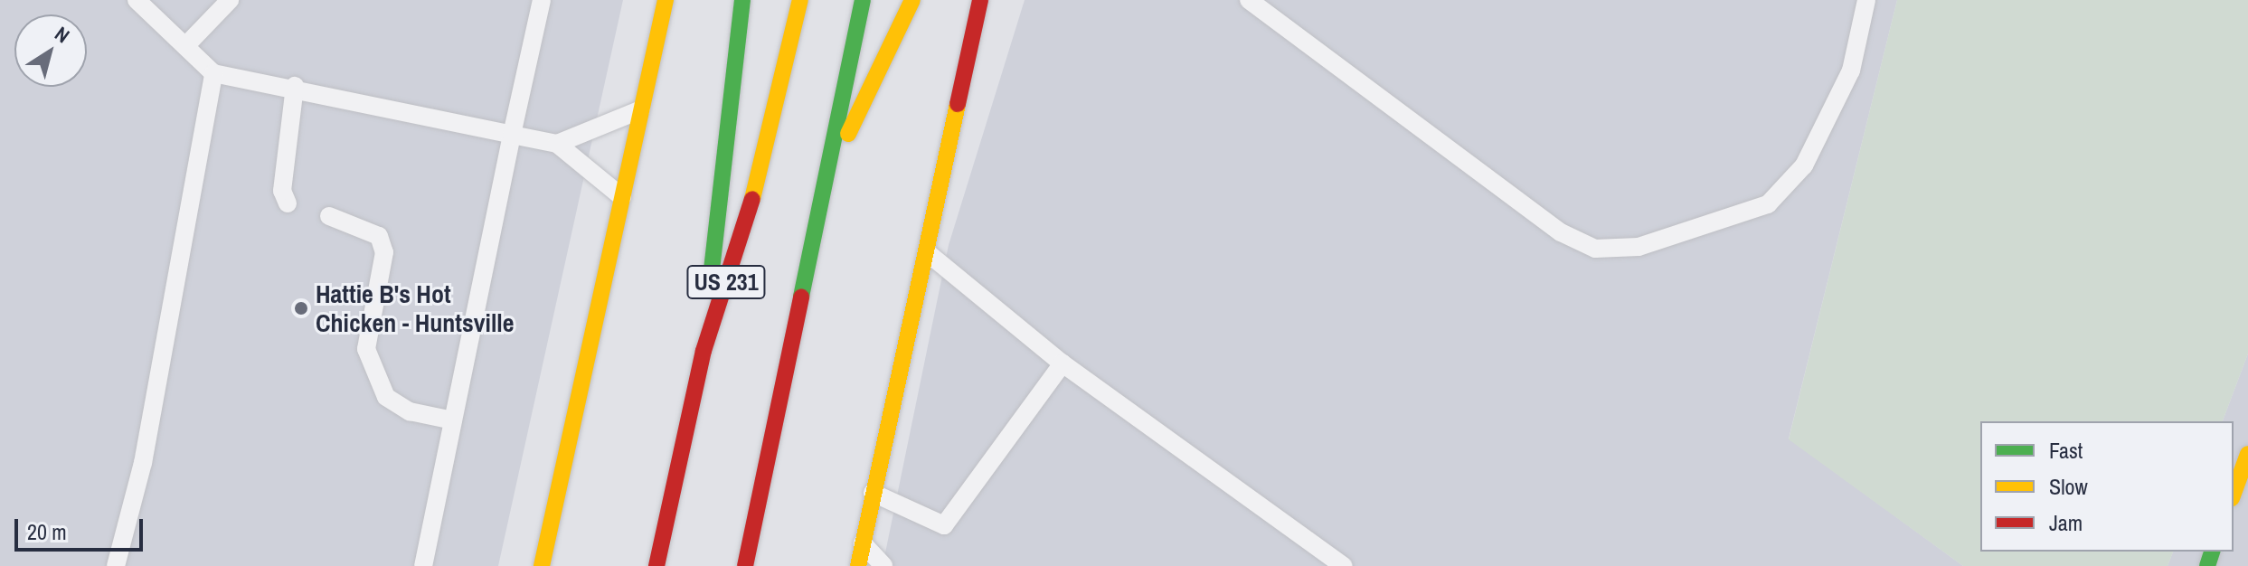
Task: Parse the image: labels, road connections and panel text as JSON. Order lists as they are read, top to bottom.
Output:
{
  "streets": {
    "main road": ["US 231"]
  },
  "places": ["Hattie B's Hot Chicken - Huntsville"],
  "legend": ["Fast", "Slow", "Jam"],
  "scale_bar": "20 m",
  "north": "top right"
}
